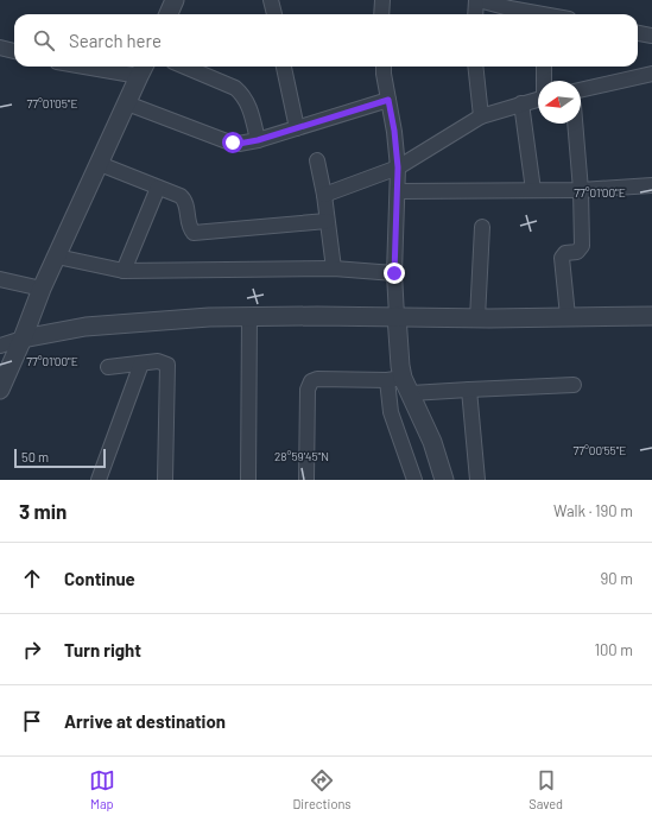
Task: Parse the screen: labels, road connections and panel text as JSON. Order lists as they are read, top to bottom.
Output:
{
  "scale_bar": "50 m",
  "north": "left",
  "page": {
    "search": "Search here",
    "scale": "50 m",
    "heading": ["3 min", "Walk · 190 m"],
    "list": [
      ["Continue", "90 m"],
      ["Turn right", "100 m"],
      "Arrive at destination"
    ],
    "nav": ["Map", "Directions", "Saved"]
  },
  "coordinates": [
    "77°01'05\"E",
    "77°01'00\"E",
    "77°00'55\"E",
    "28°59'45\"N"
  ]
}
